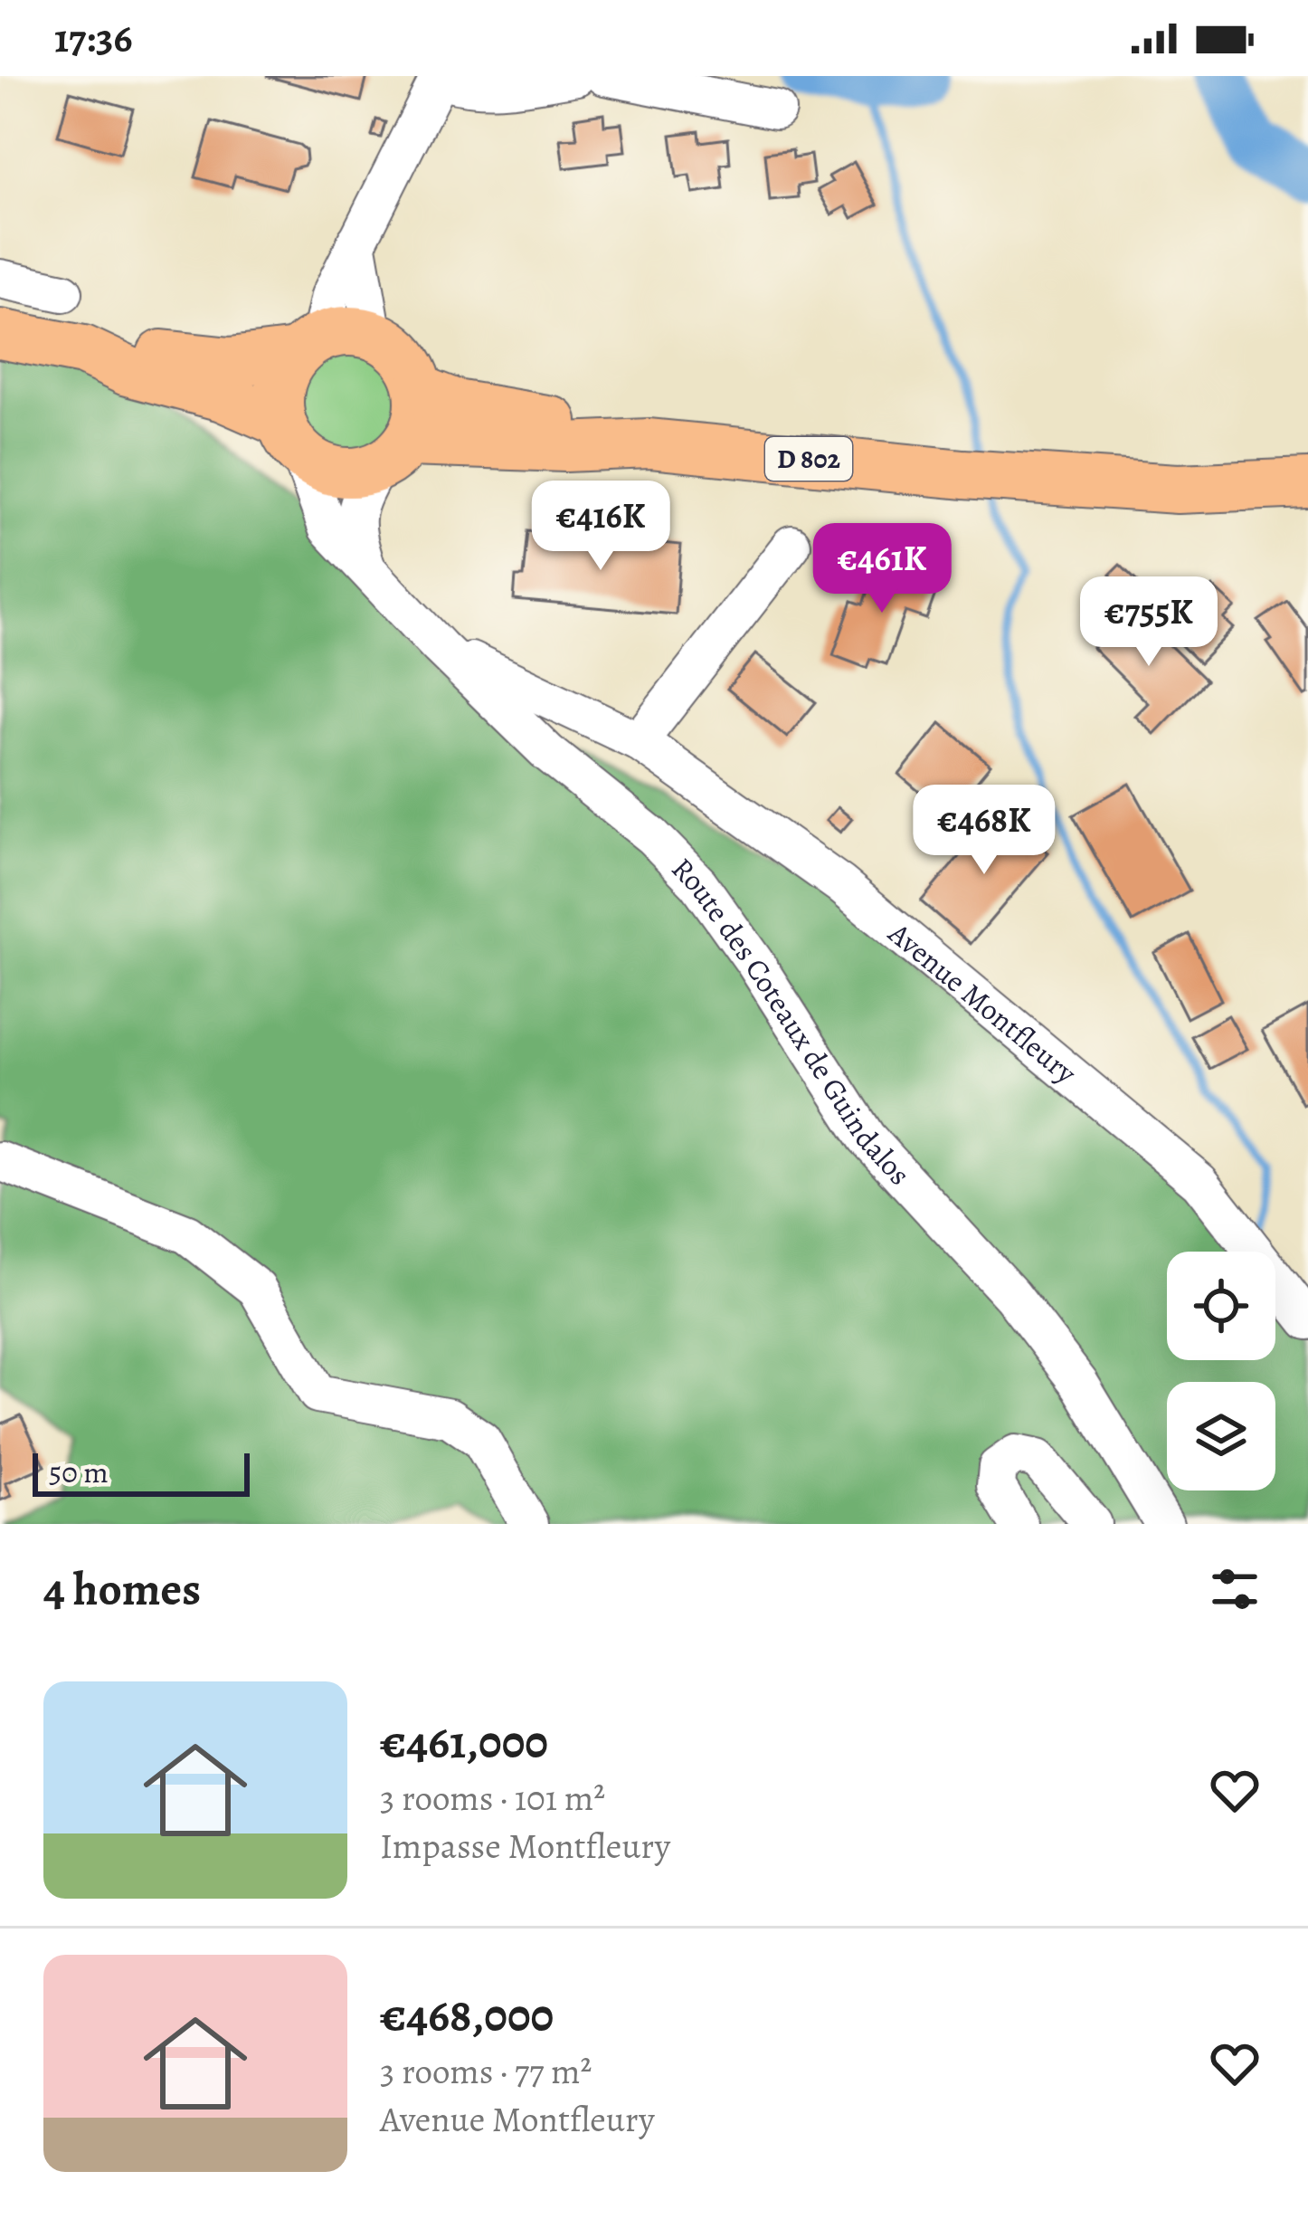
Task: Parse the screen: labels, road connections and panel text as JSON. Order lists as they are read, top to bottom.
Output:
{
  "streets": {
    "main road": ["D 802"],
    "street": ["Avenue Montfleury", "Route des Coteaux de Guindalos"]
  },
  "crossings": [
    ["D 802", "Route des Coteaux de Guindalos"],
    ["Avenue Montfleury", "Route des Coteaux de Guindalos"]
  ],
  "scale_bar": "50 m",
  "page": {
    "status": "17:36",
    "price": [
      "€416K",
      "€461K",
      "€755K",
      "€468K"
    ],
    "scale": "50 m",
    "heading": "4 homes",
    "list": [
      {
        "name": "€461,000",
        "note": "3 rooms · 101 m² · Impasse Montfleury"
      },
      {
        "name": "€468,000",
        "note": "3 rooms · 77 m² · Avenue Montfleury"
      }
    ]
  }
}
